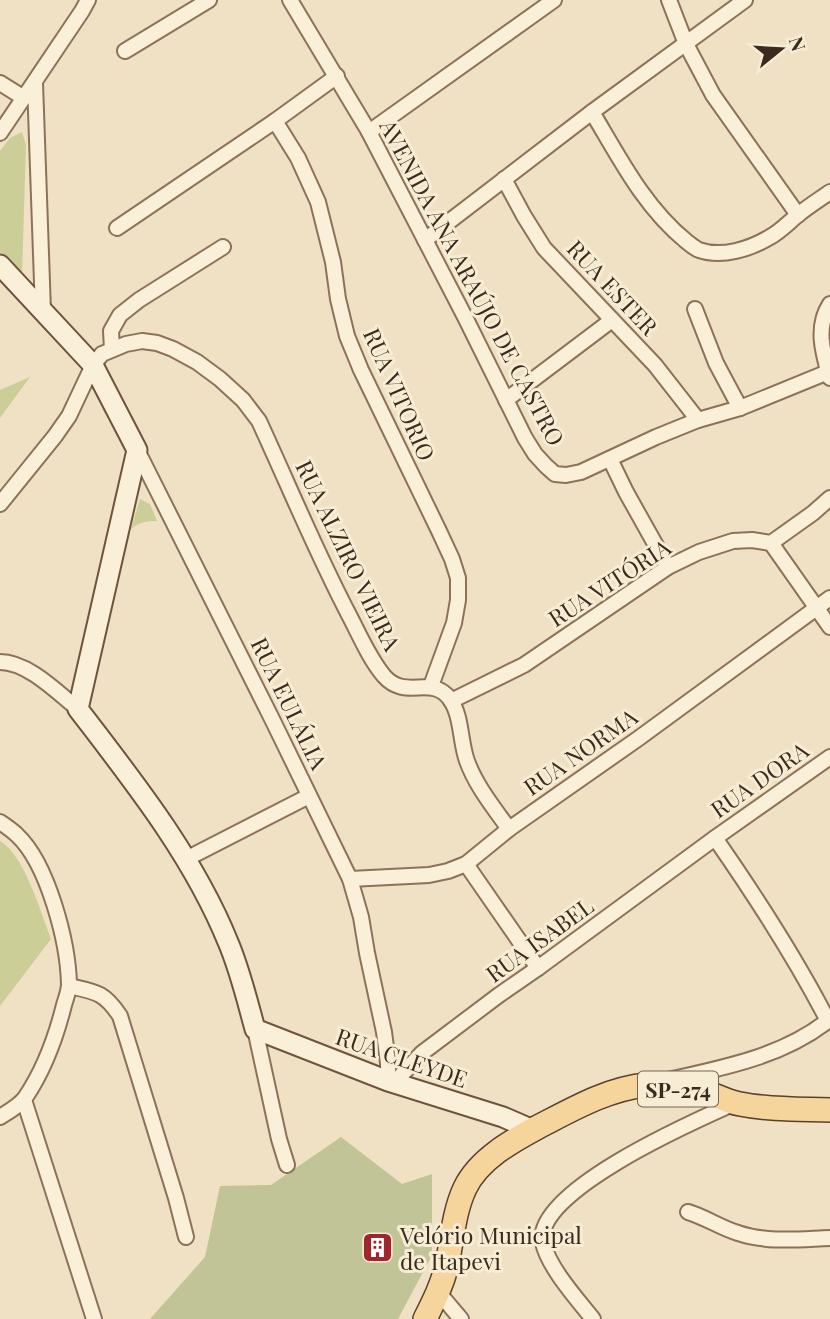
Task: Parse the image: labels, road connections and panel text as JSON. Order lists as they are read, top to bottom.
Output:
{
  "streets": {
    "main road": ["SP-274"],
    "street": [
      "AVENIDA ANA ARAÚJO DE CASTRO",
      "RUA ESTER",
      "RUA VITORIO",
      "RUA ALZIRO VIEIRA",
      "RUA VITÓRIA",
      "RUA EULÁLIA",
      "RUA NORMA",
      "RUA DORA",
      "RUA ISABEL",
      "RUA CLEYDE"
    ]
  },
  "crossings": [
    ["AVENIDA ANA ARAÚJO DE CASTRO", "RUA ESTER"],
    ["RUA VITORIO", "RUA ALZIRO VIEIRA"],
    ["RUA EULÁLIA", "RUA NORMA"],
    ["RUA EULÁLIA", "RUA ISABEL"],
    ["RUA EULÁLIA", "RUA CLEYDE"],
    ["RUA DORA", "RUA ISABEL"],
    ["RUA ISABEL", "RUA CLEYDE"],
    ["RUA CLEYDE", "SP-274"]
  ],
  "places": {
    "building": ["Velório Municipal de Itapevi"]
  },
  "north": "right"
}
